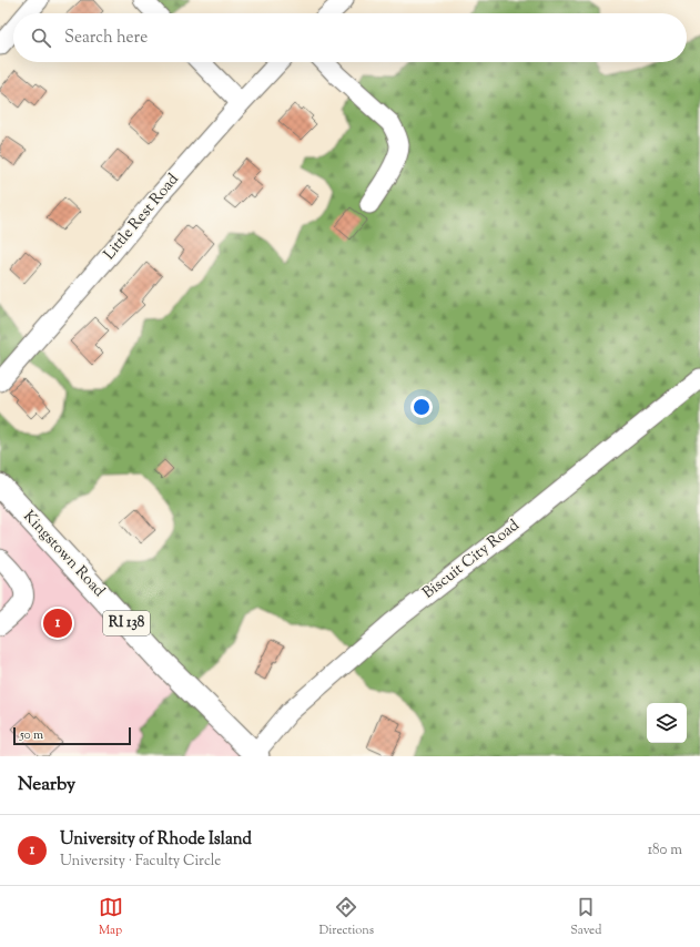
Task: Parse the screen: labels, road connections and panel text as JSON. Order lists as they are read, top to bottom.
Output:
{
  "streets": {
    "main road": ["Kingstown Road", "RI 138"],
    "street": ["Little Rest Road", "Biscuit City Road"]
  },
  "crossings": [
    ["Kingstown Road", "Biscuit City Road"]
  ],
  "scale_bar": "50 m",
  "page": {
    "search": "Search here",
    "pins": "1",
    "scale": "50 m",
    "heading": "Nearby",
    "list": [
      {
        "mark": "1",
        "name": "University of Rhode Island",
        "note": "University · Faculty Circle",
        "value": "180 m"
      }
    ],
    "nav": ["Map", "Directions", "Saved"]
  }
}
